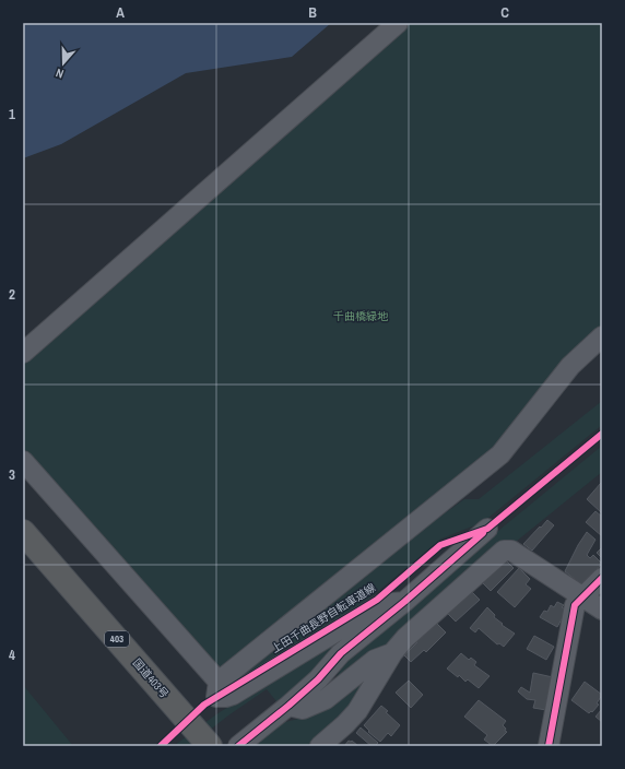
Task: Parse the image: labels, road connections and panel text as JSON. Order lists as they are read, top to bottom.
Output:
{
  "streets": {
    "highway": ["403", "国道403号"],
    "cycle path": ["上田千曲長野自転車道線"]
  },
  "parks": ["千曲橋緑地"],
  "north": "bottom",
  "grid": {
    "columns": ["A", "B", "C"],
    "rows": [
      "1",
      "2",
      "3",
      "4"
    ]
  }
}
